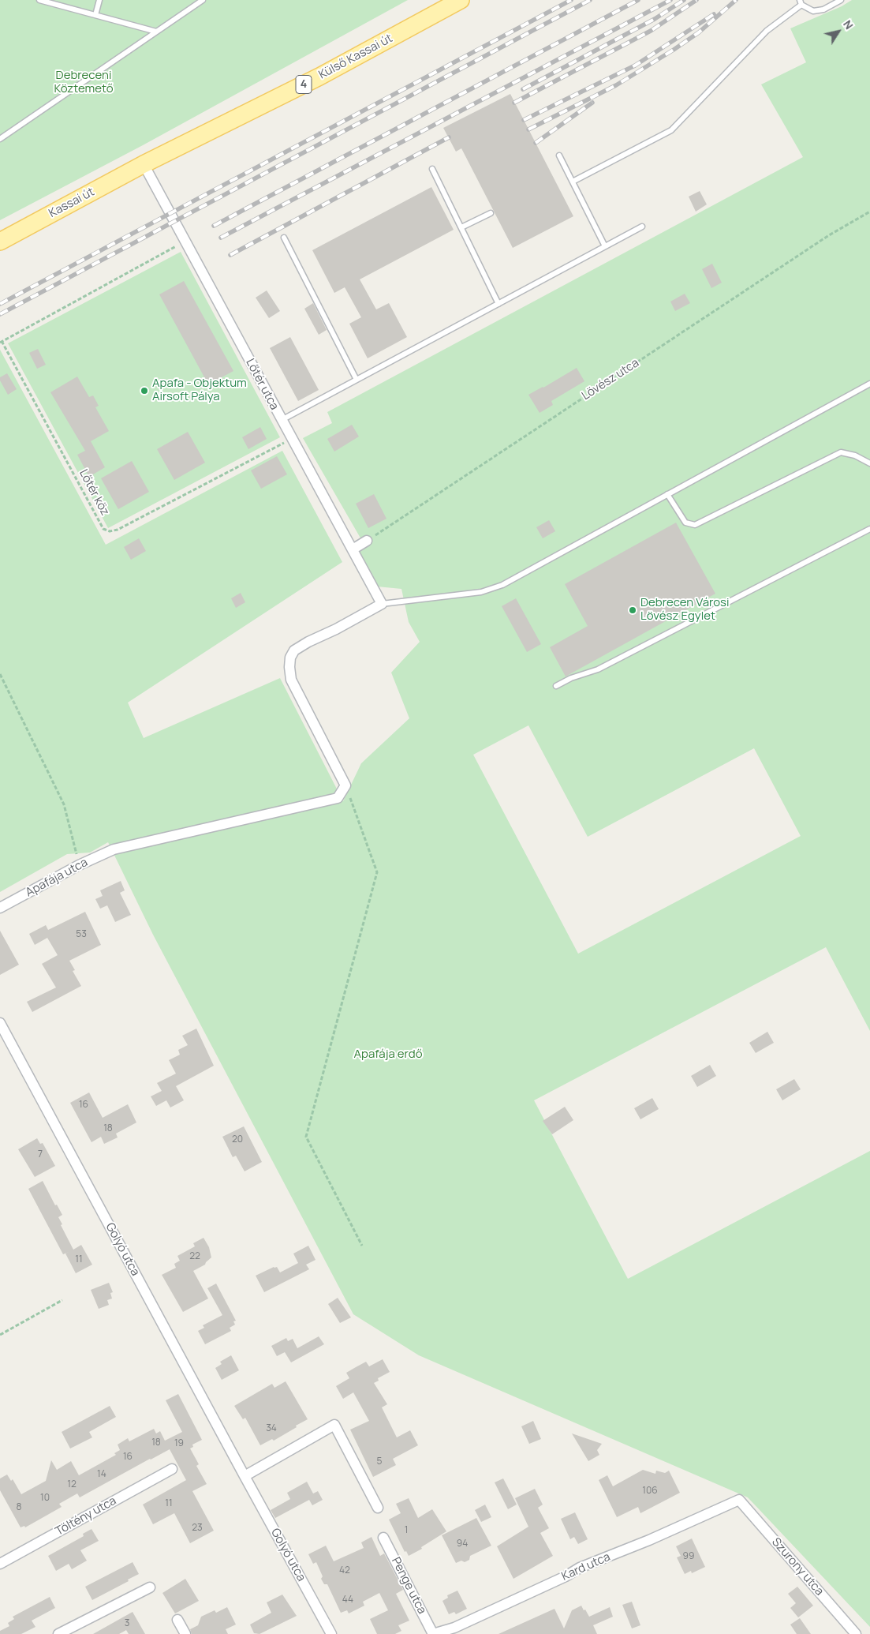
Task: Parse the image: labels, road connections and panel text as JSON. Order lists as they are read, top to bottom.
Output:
{
  "streets": {
    "main road": ["Külső Kassai út", "4", "Kassai út"],
    "street": [
      "Lőtér utca",
      "Apafája utca",
      "Golyó utca",
      "Töltény utca",
      "Kard utca",
      "Szurony utca",
      "Penge utca"
    ],
    "path": ["Lövész utca", "Lőtér köz"]
  },
  "crossings": [
    ["Külső Kassai út", "Kassai út"],
    ["Külső Kassai út", "Lőtér utca"],
    ["Kassai út", "Lőtér utca"],
    ["Lőtér utca", "Lőtér köz"],
    ["Kard utca", "Szurony utca"],
    ["Kard utca", "Penge utca"]
  ],
  "parks": ["Debreceni Köztemető", "Apafája erdő"],
  "places": ["Apafa - Objektum Airsoft Pálya", "Debrecen Városi Lövész Egylet"],
  "house_numbers": [
    "53",
    "16",
    "18",
    "20",
    "7",
    "22",
    "11",
    "34",
    "18",
    "19",
    "16",
    "5",
    "14",
    "12",
    "106",
    "10",
    "11",
    "8",
    "23",
    "1",
    "94",
    "99",
    "42",
    "44",
    "3"
  ],
  "north": "top right"
}
